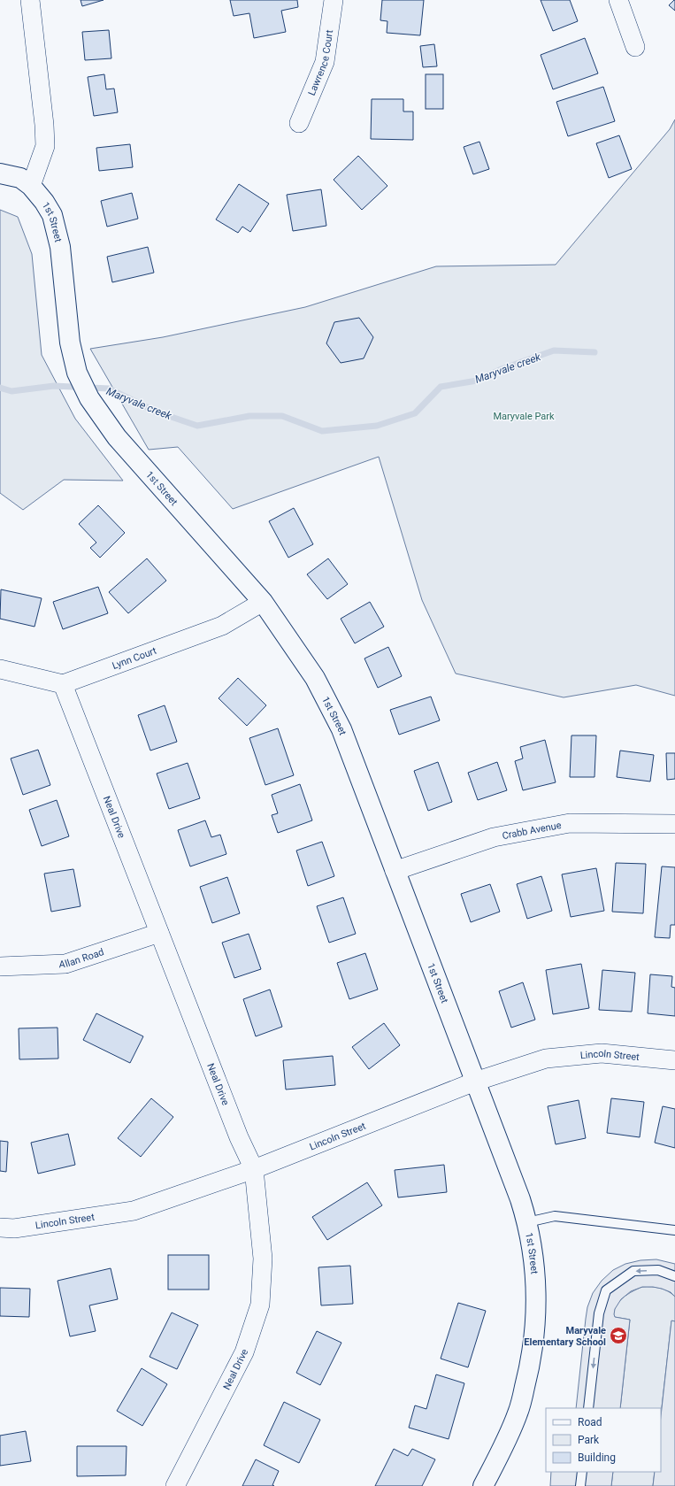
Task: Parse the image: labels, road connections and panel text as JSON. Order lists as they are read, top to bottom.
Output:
{
  "streets": {
    "street": [
      "Lawrence Court",
      "1st Street",
      "Lynn Court",
      "Neal Drive",
      "Crabb Avenue",
      "Allan Road",
      "Lincoln Street"
    ]
  },
  "crossings": [
    ["1st Street", "Lynn Court"],
    ["1st Street", "Crabb Avenue"],
    ["1st Street", "Lincoln Street"],
    ["Lynn Court", "Neal Drive"],
    ["Neal Drive", "Allan Road"],
    ["Neal Drive", "Lincoln Street"]
  ],
  "water": ["Maryvale creek"],
  "parks": ["Maryvale Park"],
  "places": {
    "school or university": ["Maryvale Elementary School"]
  },
  "legend": ["Road", "Park", "Building"]
}
